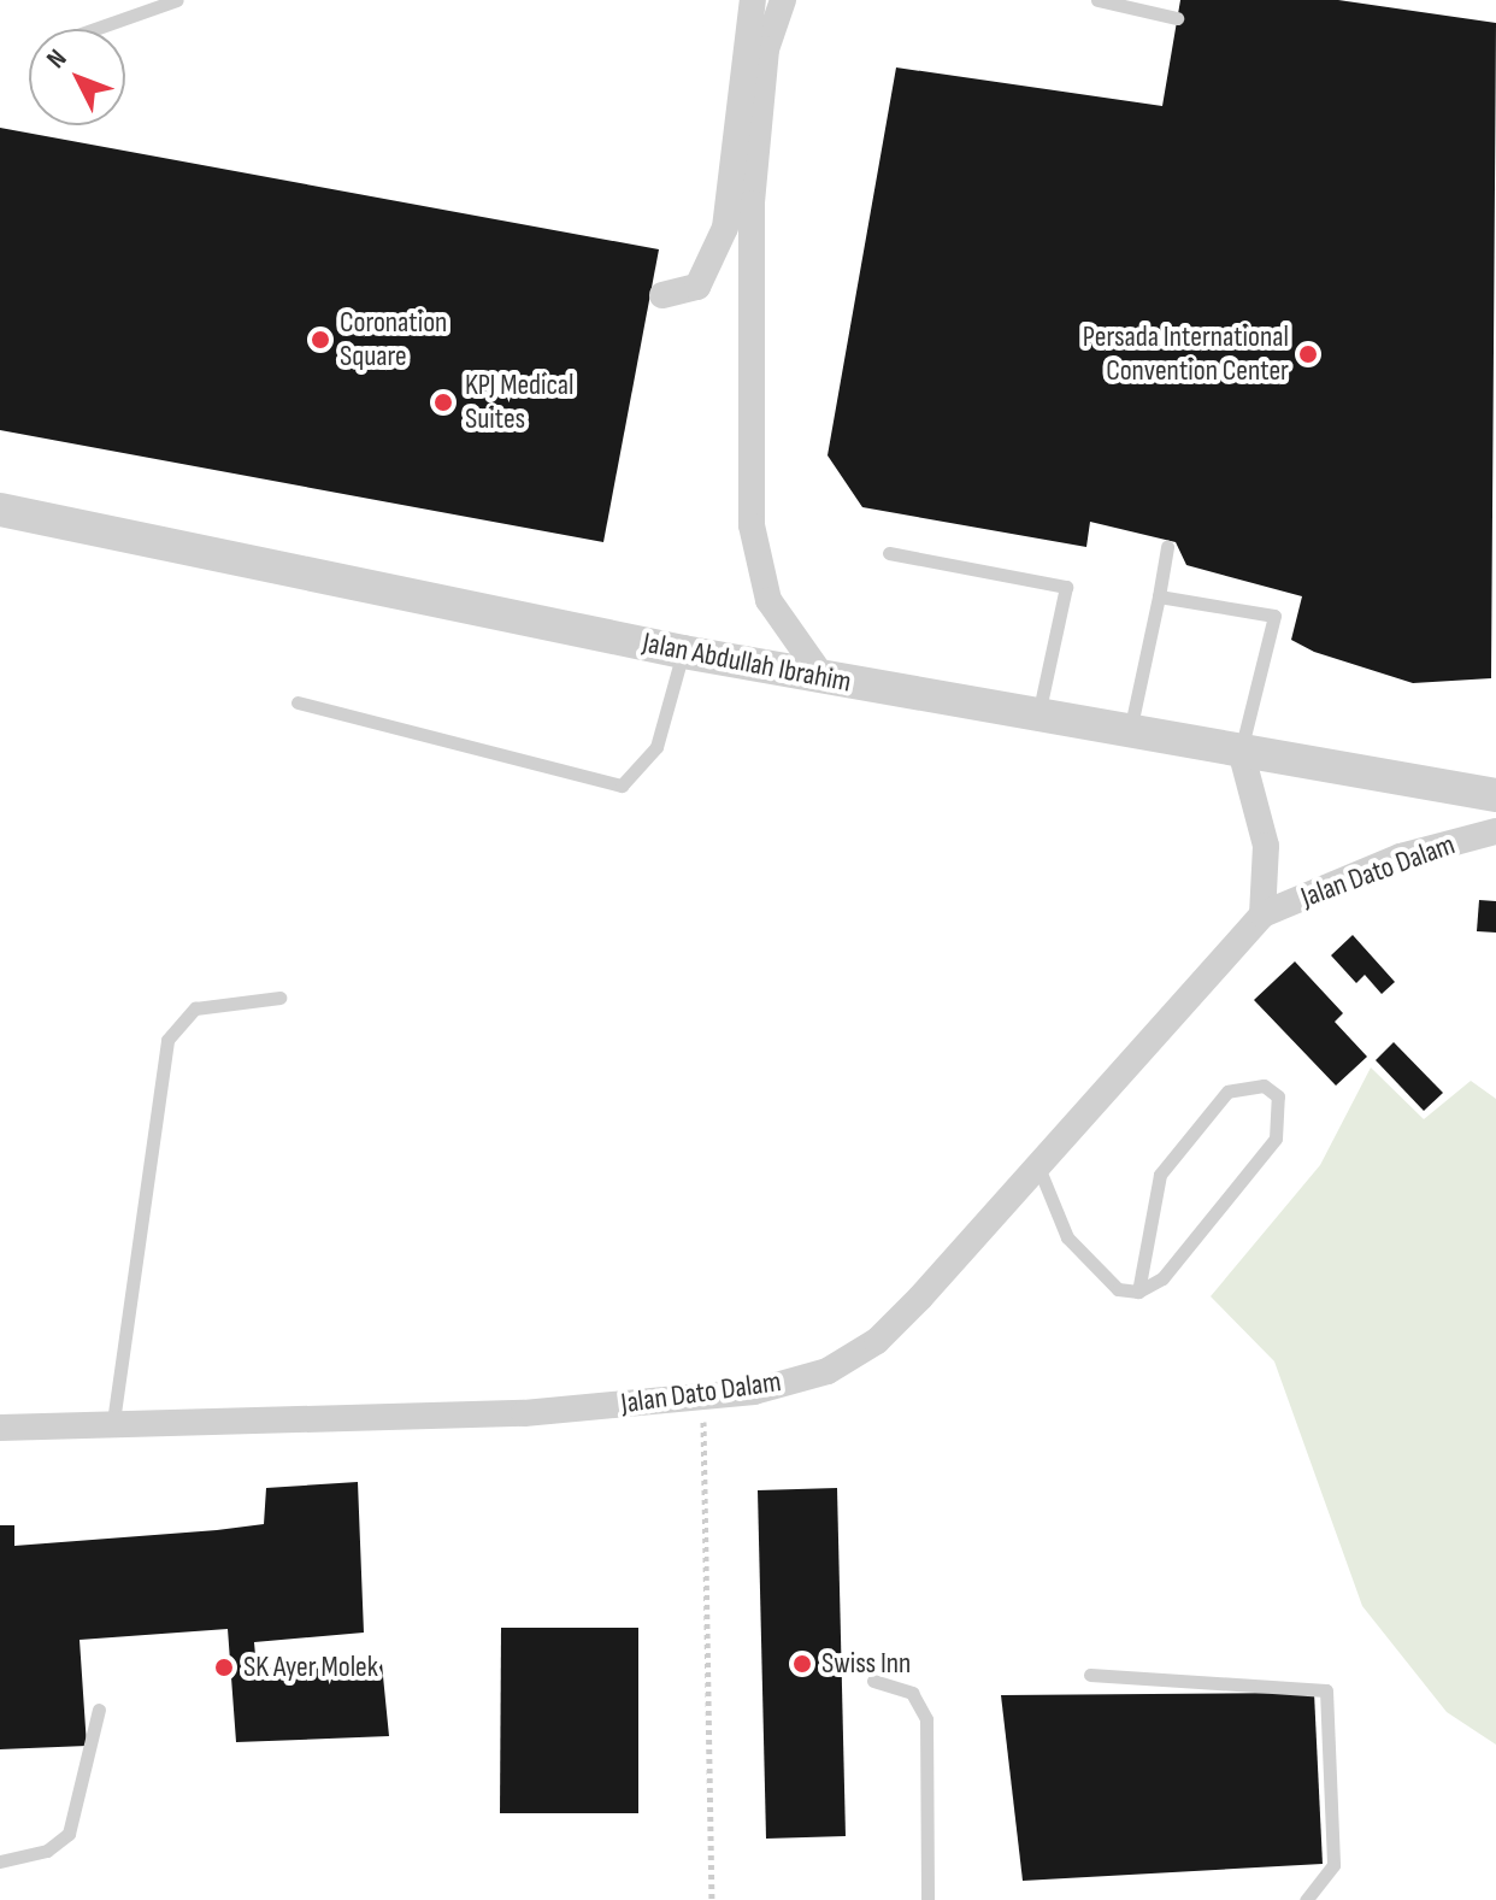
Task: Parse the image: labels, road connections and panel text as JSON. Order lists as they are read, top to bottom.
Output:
{
  "streets": {
    "street": ["Jalan Abdullah Ibrahim", "Jalan Dato Dalam"]
  },
  "crossings": [
    ["Jalan Abdullah Ibrahim", "Jalan Dato Dalam"]
  ],
  "places": [
    "Coronation Square",
    "Persada International Convention Center",
    "KPJ Medical Suites",
    "Swiss Inn",
    "SK Ayer Molek"
  ],
  "north": "top left"
}
